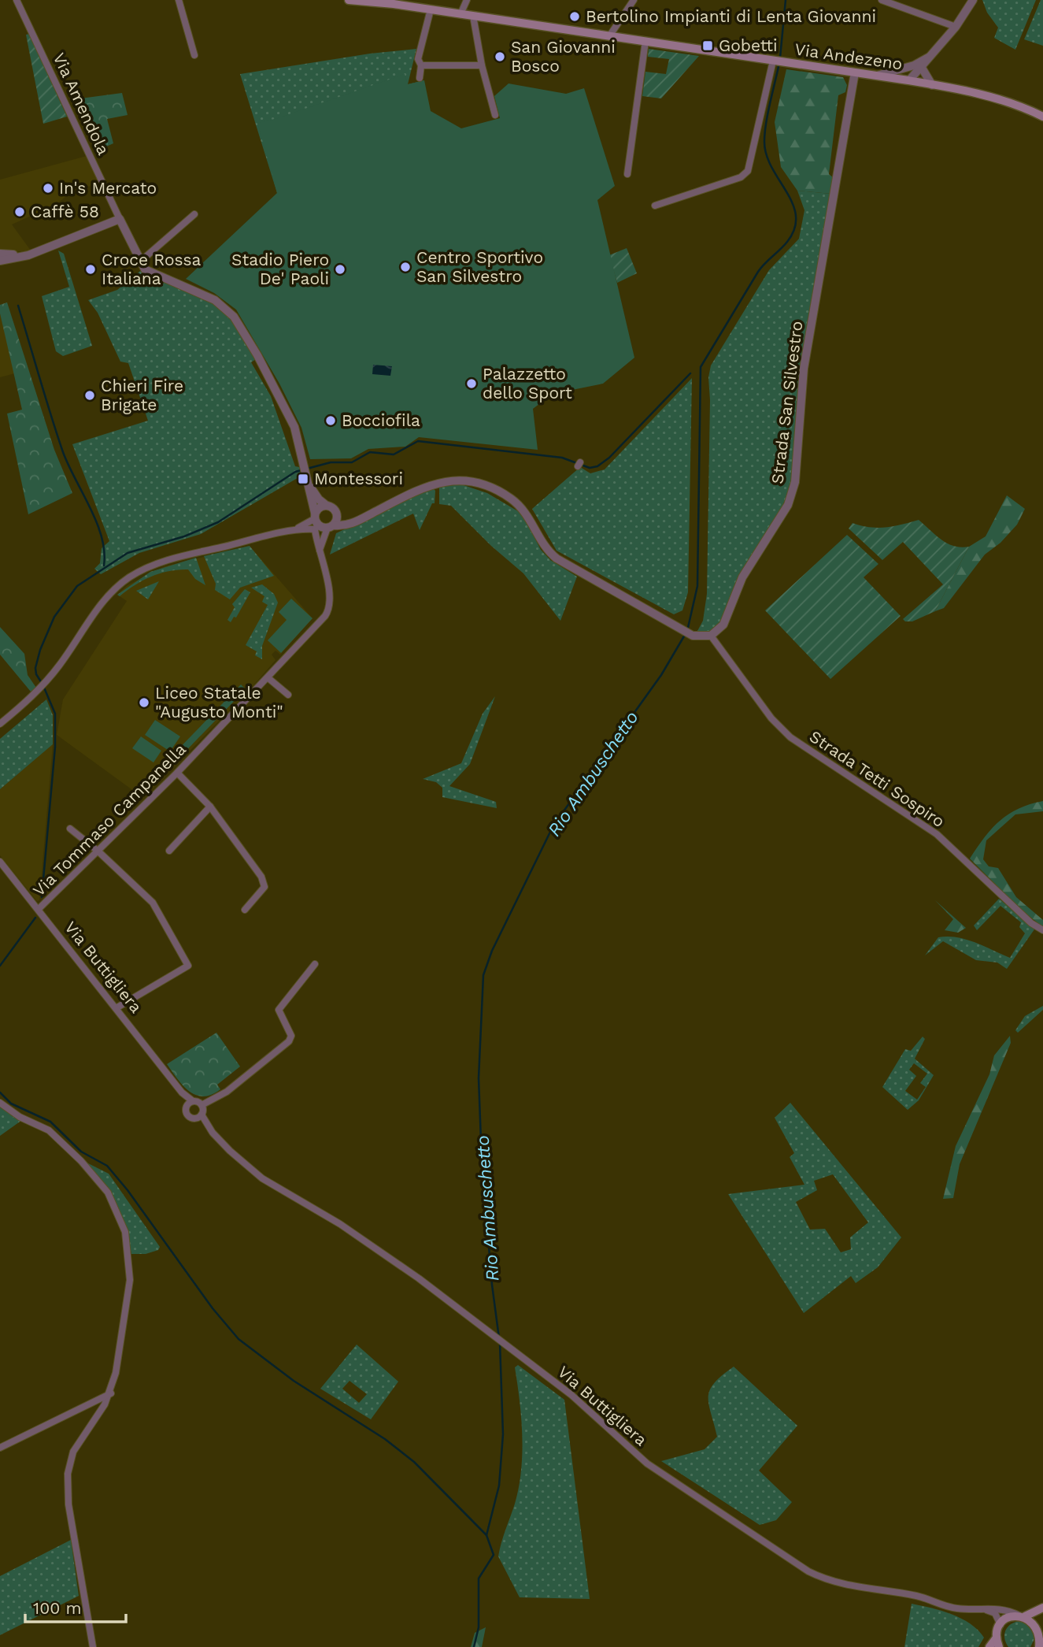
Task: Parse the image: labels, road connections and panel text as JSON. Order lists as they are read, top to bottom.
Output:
{
  "streets": {
    "main road": ["Via Andezeno"],
    "street": [
      "Via Amendola",
      "Strada San Silvestro",
      "Strada Tetti Sospiro",
      "Via Tommaso Campanella",
      "Via Buttigliera"
    ]
  },
  "crossings": [
    ["Via Andezeno", "Strada San Silvestro"],
    ["Strada San Silvestro", "Strada Tetti Sospiro"],
    ["Via Tommaso Campanella", "Via Buttigliera"]
  ],
  "water": ["Rio Ambuschetto"],
  "places": {
    "other": [
      "Bertolino Impianti di Lenta Giovanni",
      "San Giovanni Bosco",
      "In's Mercato",
      "Caffè 58",
      "Centro Sportivo San Silvestro",
      "Croce Rossa Italiana",
      "Stadio Piero De' Paoli",
      "Palazzetto dello Sport",
      "Chieri Fire Brigate",
      "Bocciofila",
      "Liceo Statale \"Augusto Monti\""
    ],
    "transit": ["Gobetti", "Montessori"]
  },
  "scale_bar": "100 m"
}
